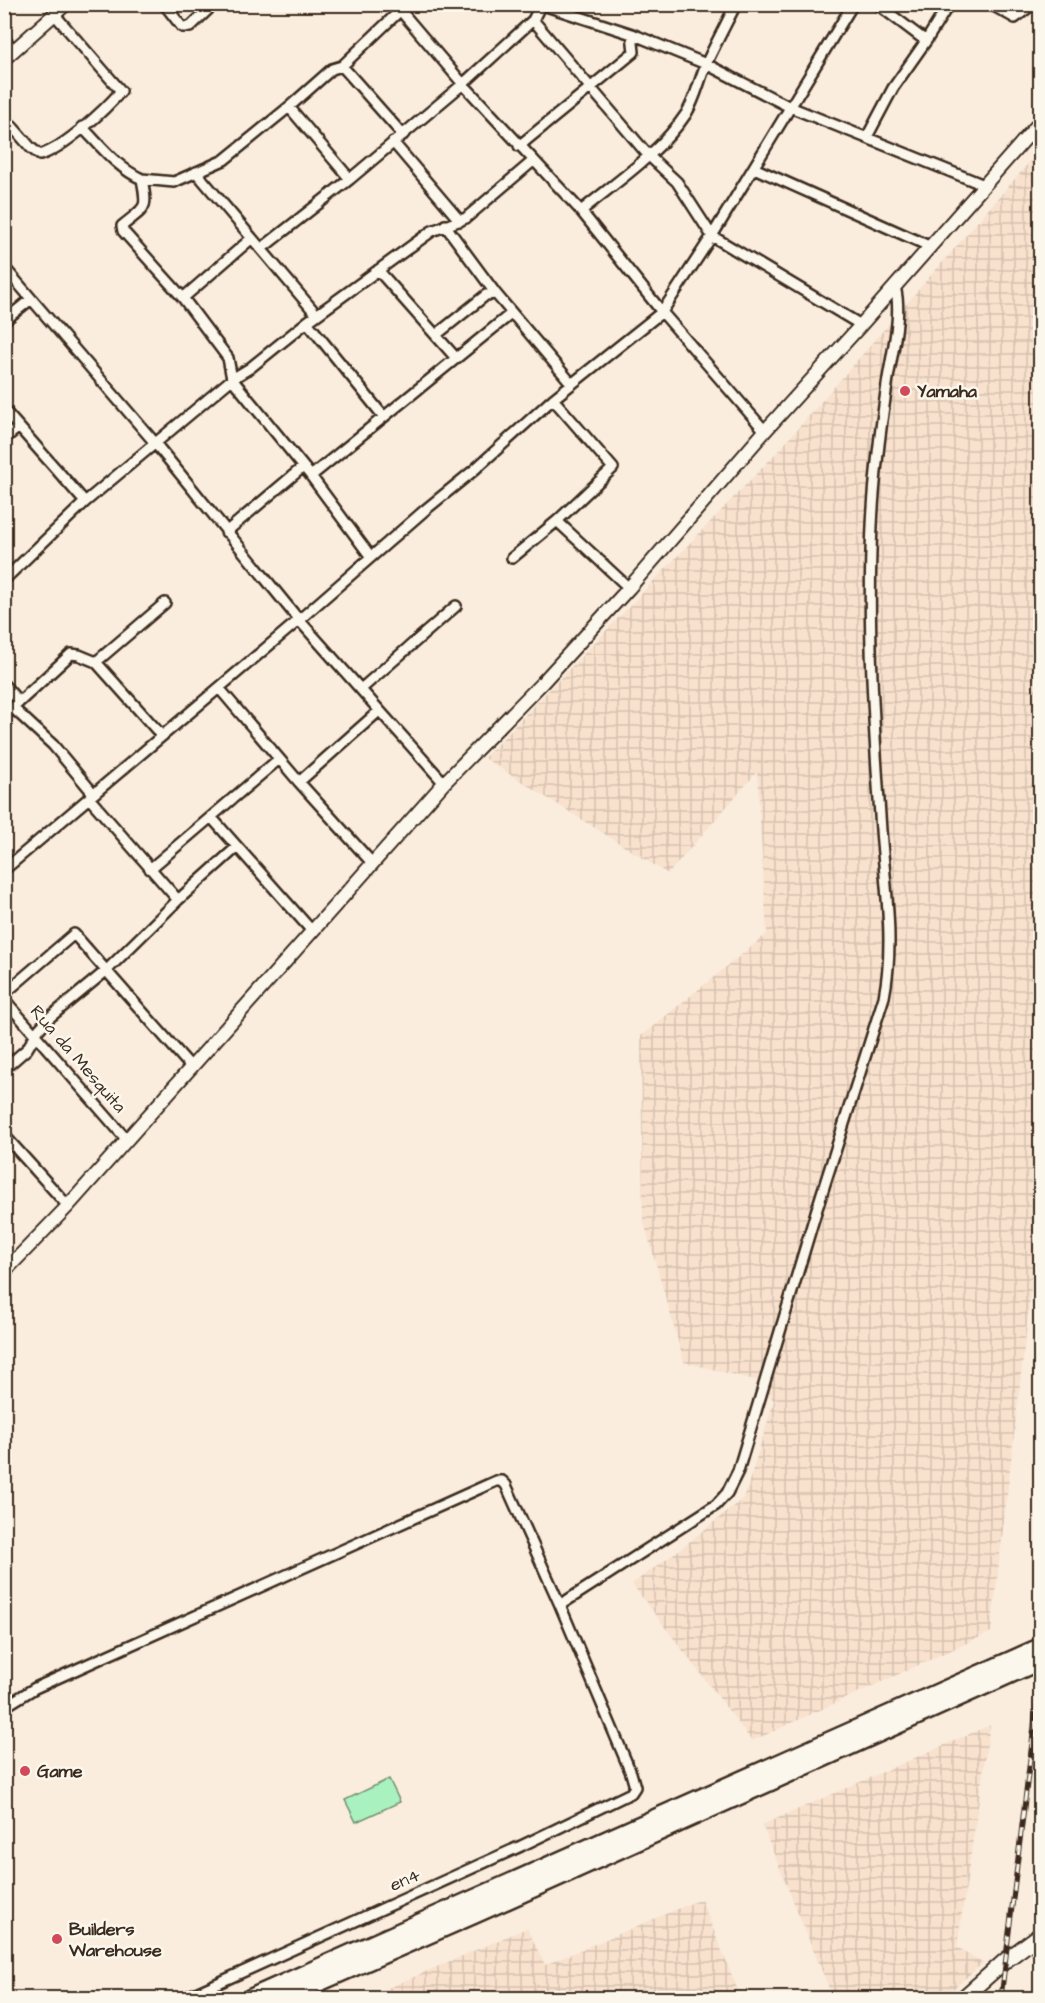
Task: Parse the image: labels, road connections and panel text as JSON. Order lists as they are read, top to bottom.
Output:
{
  "streets": {
    "street": ["Rua da Mesquita", "en4"]
  },
  "places": ["Yamaha", "Game", "Builders Warehouse"]
}
